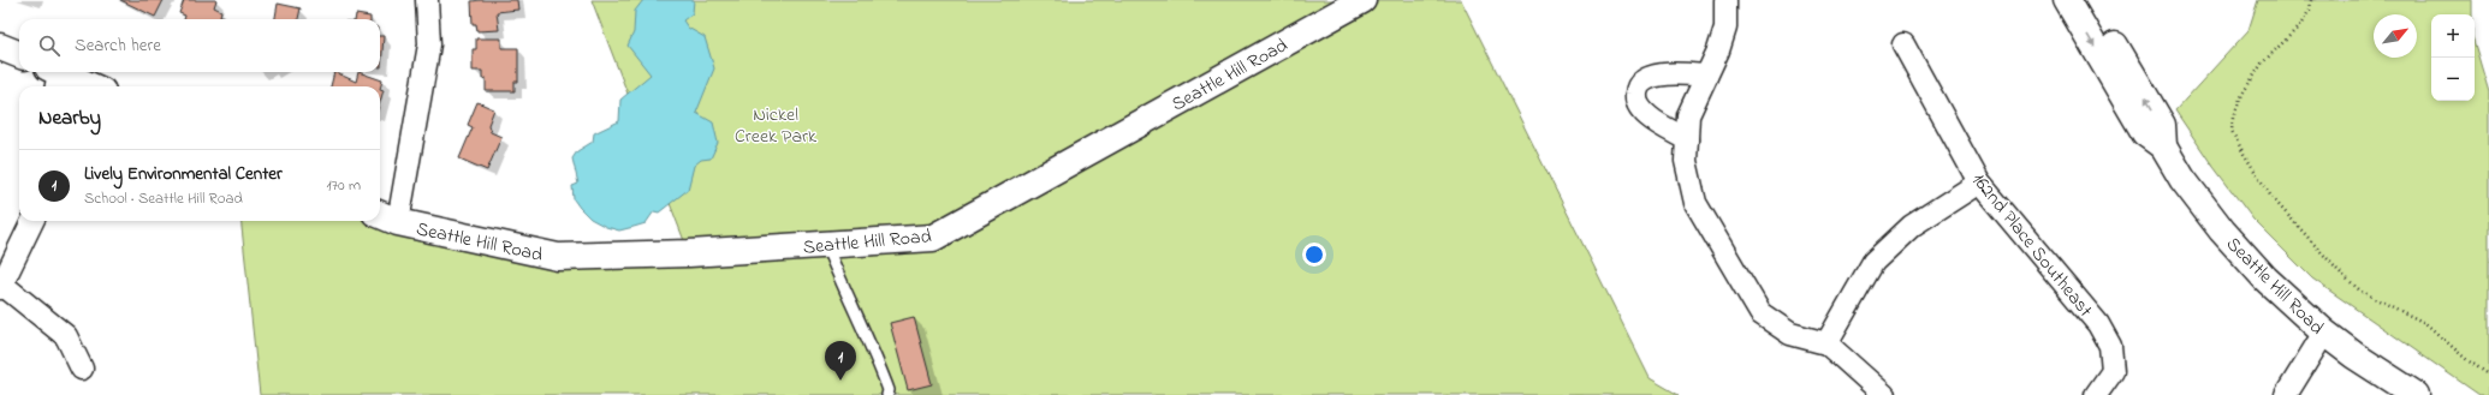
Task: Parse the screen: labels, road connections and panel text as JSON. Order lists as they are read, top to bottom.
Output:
{
  "streets": {
    "street": ["Seattle Hill Road", "162nd Place Southeast"]
  },
  "parks": ["Nickel Creek Park"],
  "north": "top right",
  "page": {
    "map_buttons": ["+", "−"],
    "search": "Search here",
    "heading": "Nearby",
    "list": [
      {
        "mark": "1",
        "name": "Lively Environmental Center",
        "note": "School · Seattle Hill Road",
        "value": "170 m"
      }
    ],
    "pins": "1"
  }
}
